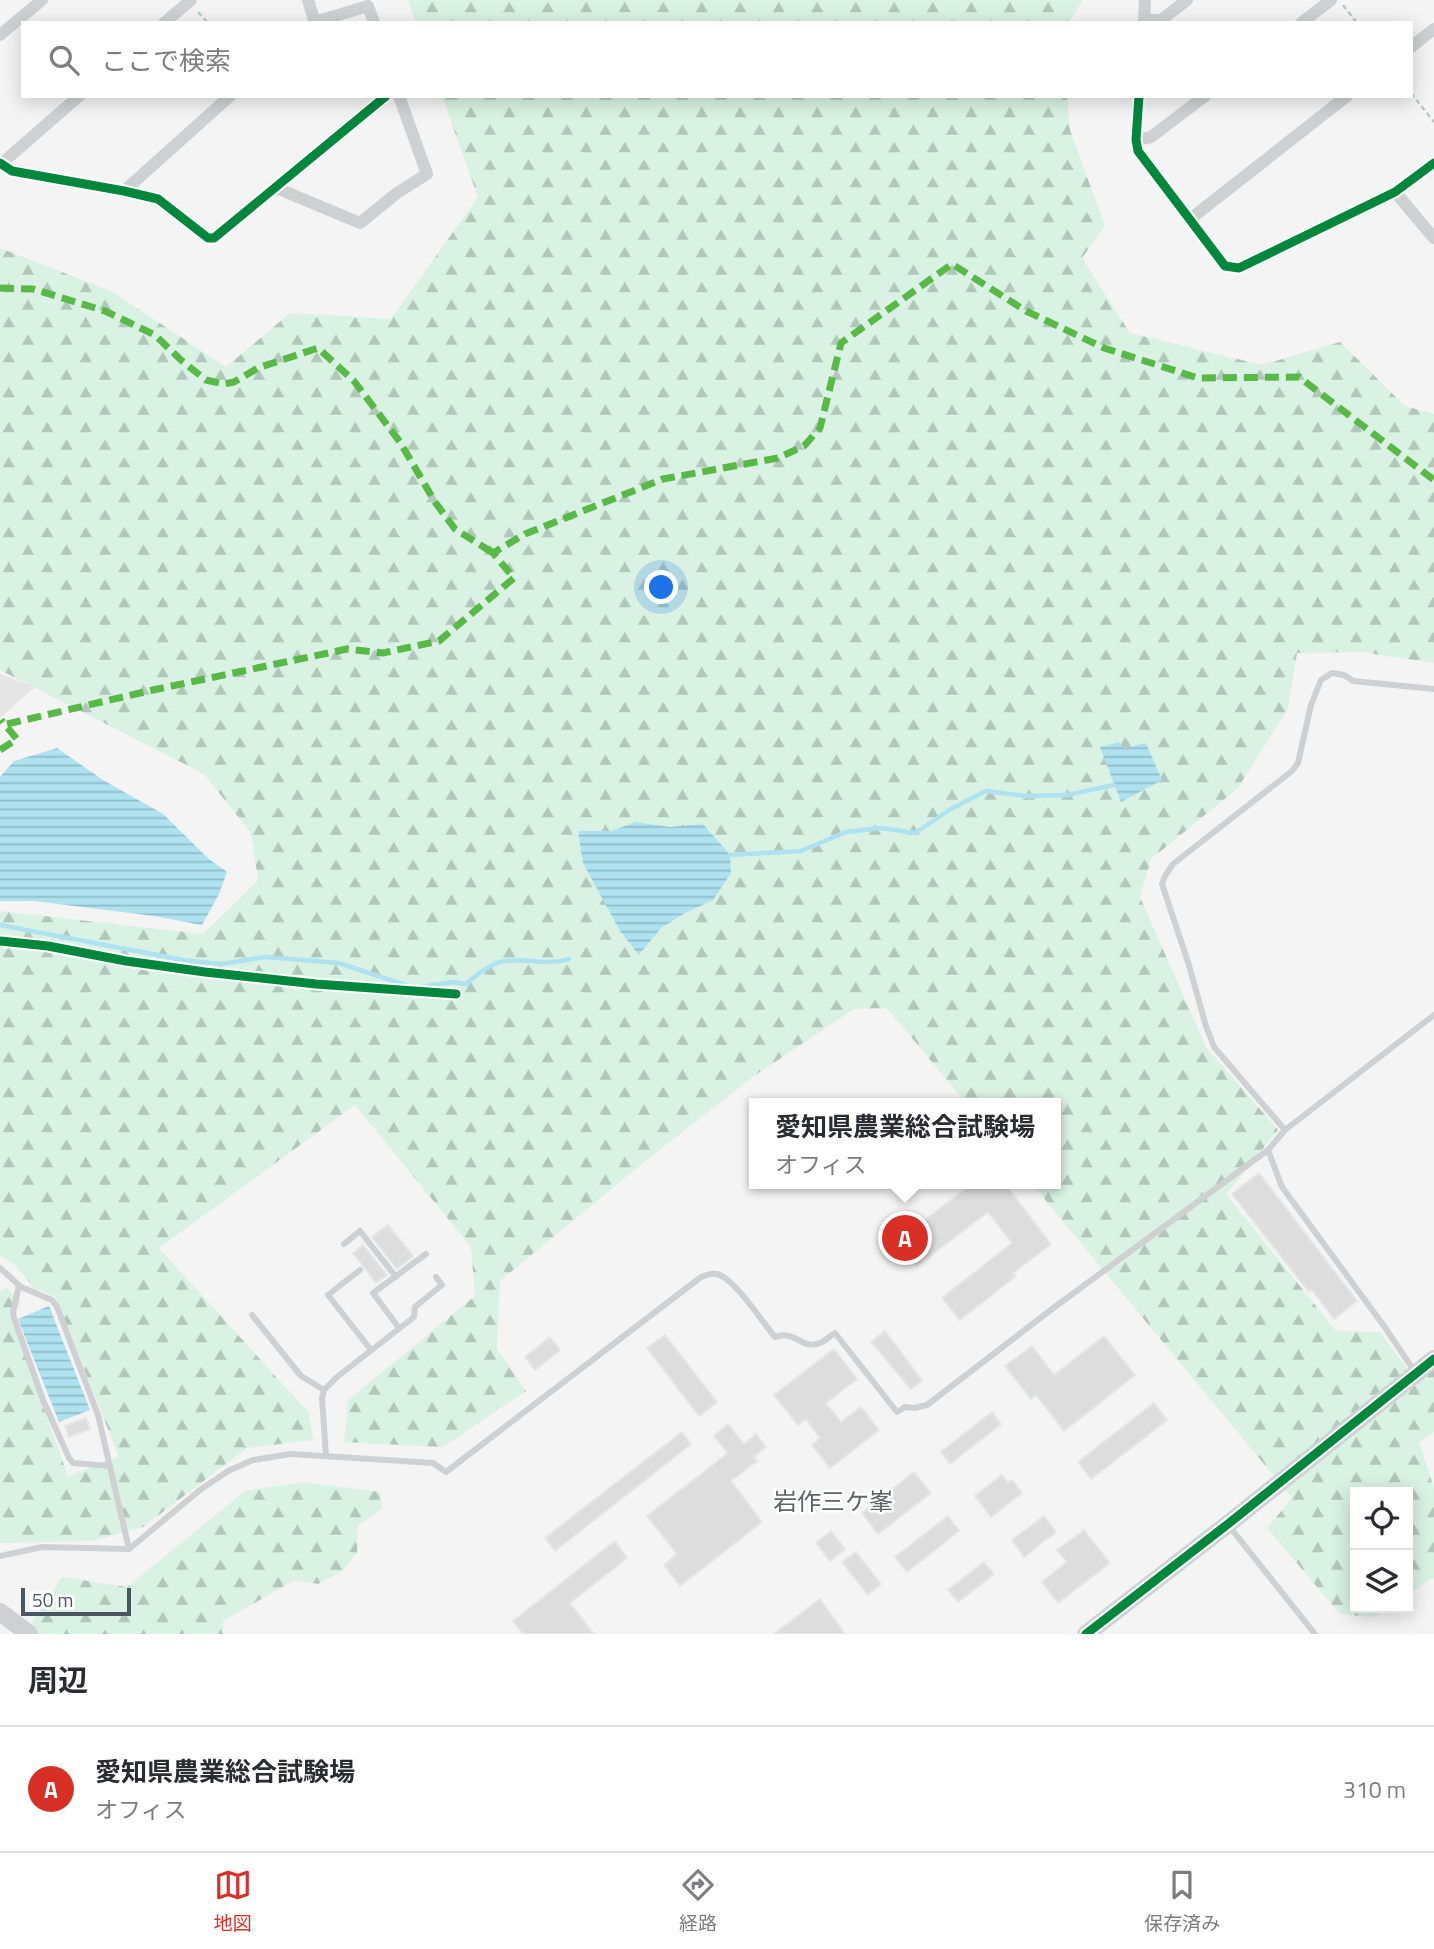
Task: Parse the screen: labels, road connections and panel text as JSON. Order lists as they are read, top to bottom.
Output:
{
  "districts": ["岩作三ケ峯"],
  "scale_bar": "50 m",
  "page": {
    "search": "ここで検索",
    "popup": ["愛知県農業総合試験場", "オフィス"],
    "pins": "A",
    "scale": "50 m",
    "heading": "周辺",
    "list": [
      {
        "mark": "A",
        "name": "愛知県農業総合試験場",
        "note": "オフィス",
        "value": "310 m"
      }
    ],
    "nav": ["地図", "経路", "保存済み"]
  }
}
